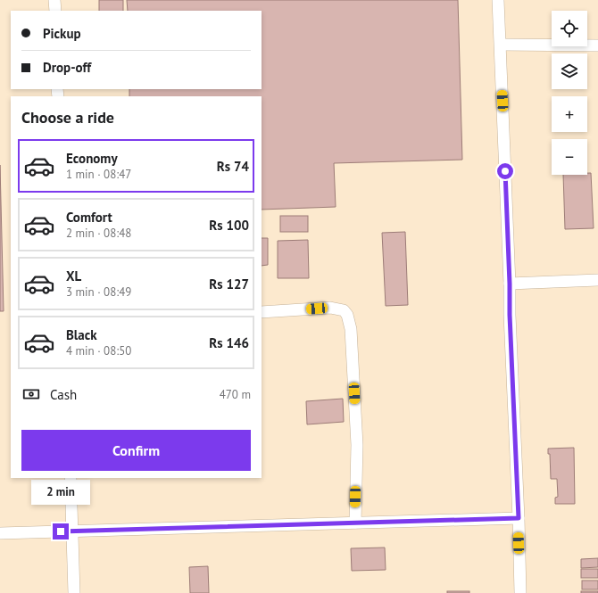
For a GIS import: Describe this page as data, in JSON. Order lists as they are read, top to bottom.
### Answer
{
  "page": {
    "map_buttons": ["+", "−"],
    "banner": ["Pickup", "Drop-off"],
    "heading": "Choose a ride",
    "list": [
      {
        "name": "Economy",
        "note": "1 min · 08:47",
        "value": "Rs 74"
      },
      {
        "name": "Comfort",
        "note": "2 min · 08:48",
        "value": "Rs 100"
      },
      {
        "name": "XL",
        "note": "3 min · 08:49",
        "value": "Rs 127"
      },
      {
        "name": "Black",
        "note": "4 min · 08:50",
        "value": "Rs 146"
      }
    ],
    "pay": ["Cash", "470 m"],
    "buttons": "Confirm",
    "bubble": "2 min"
  }
}
